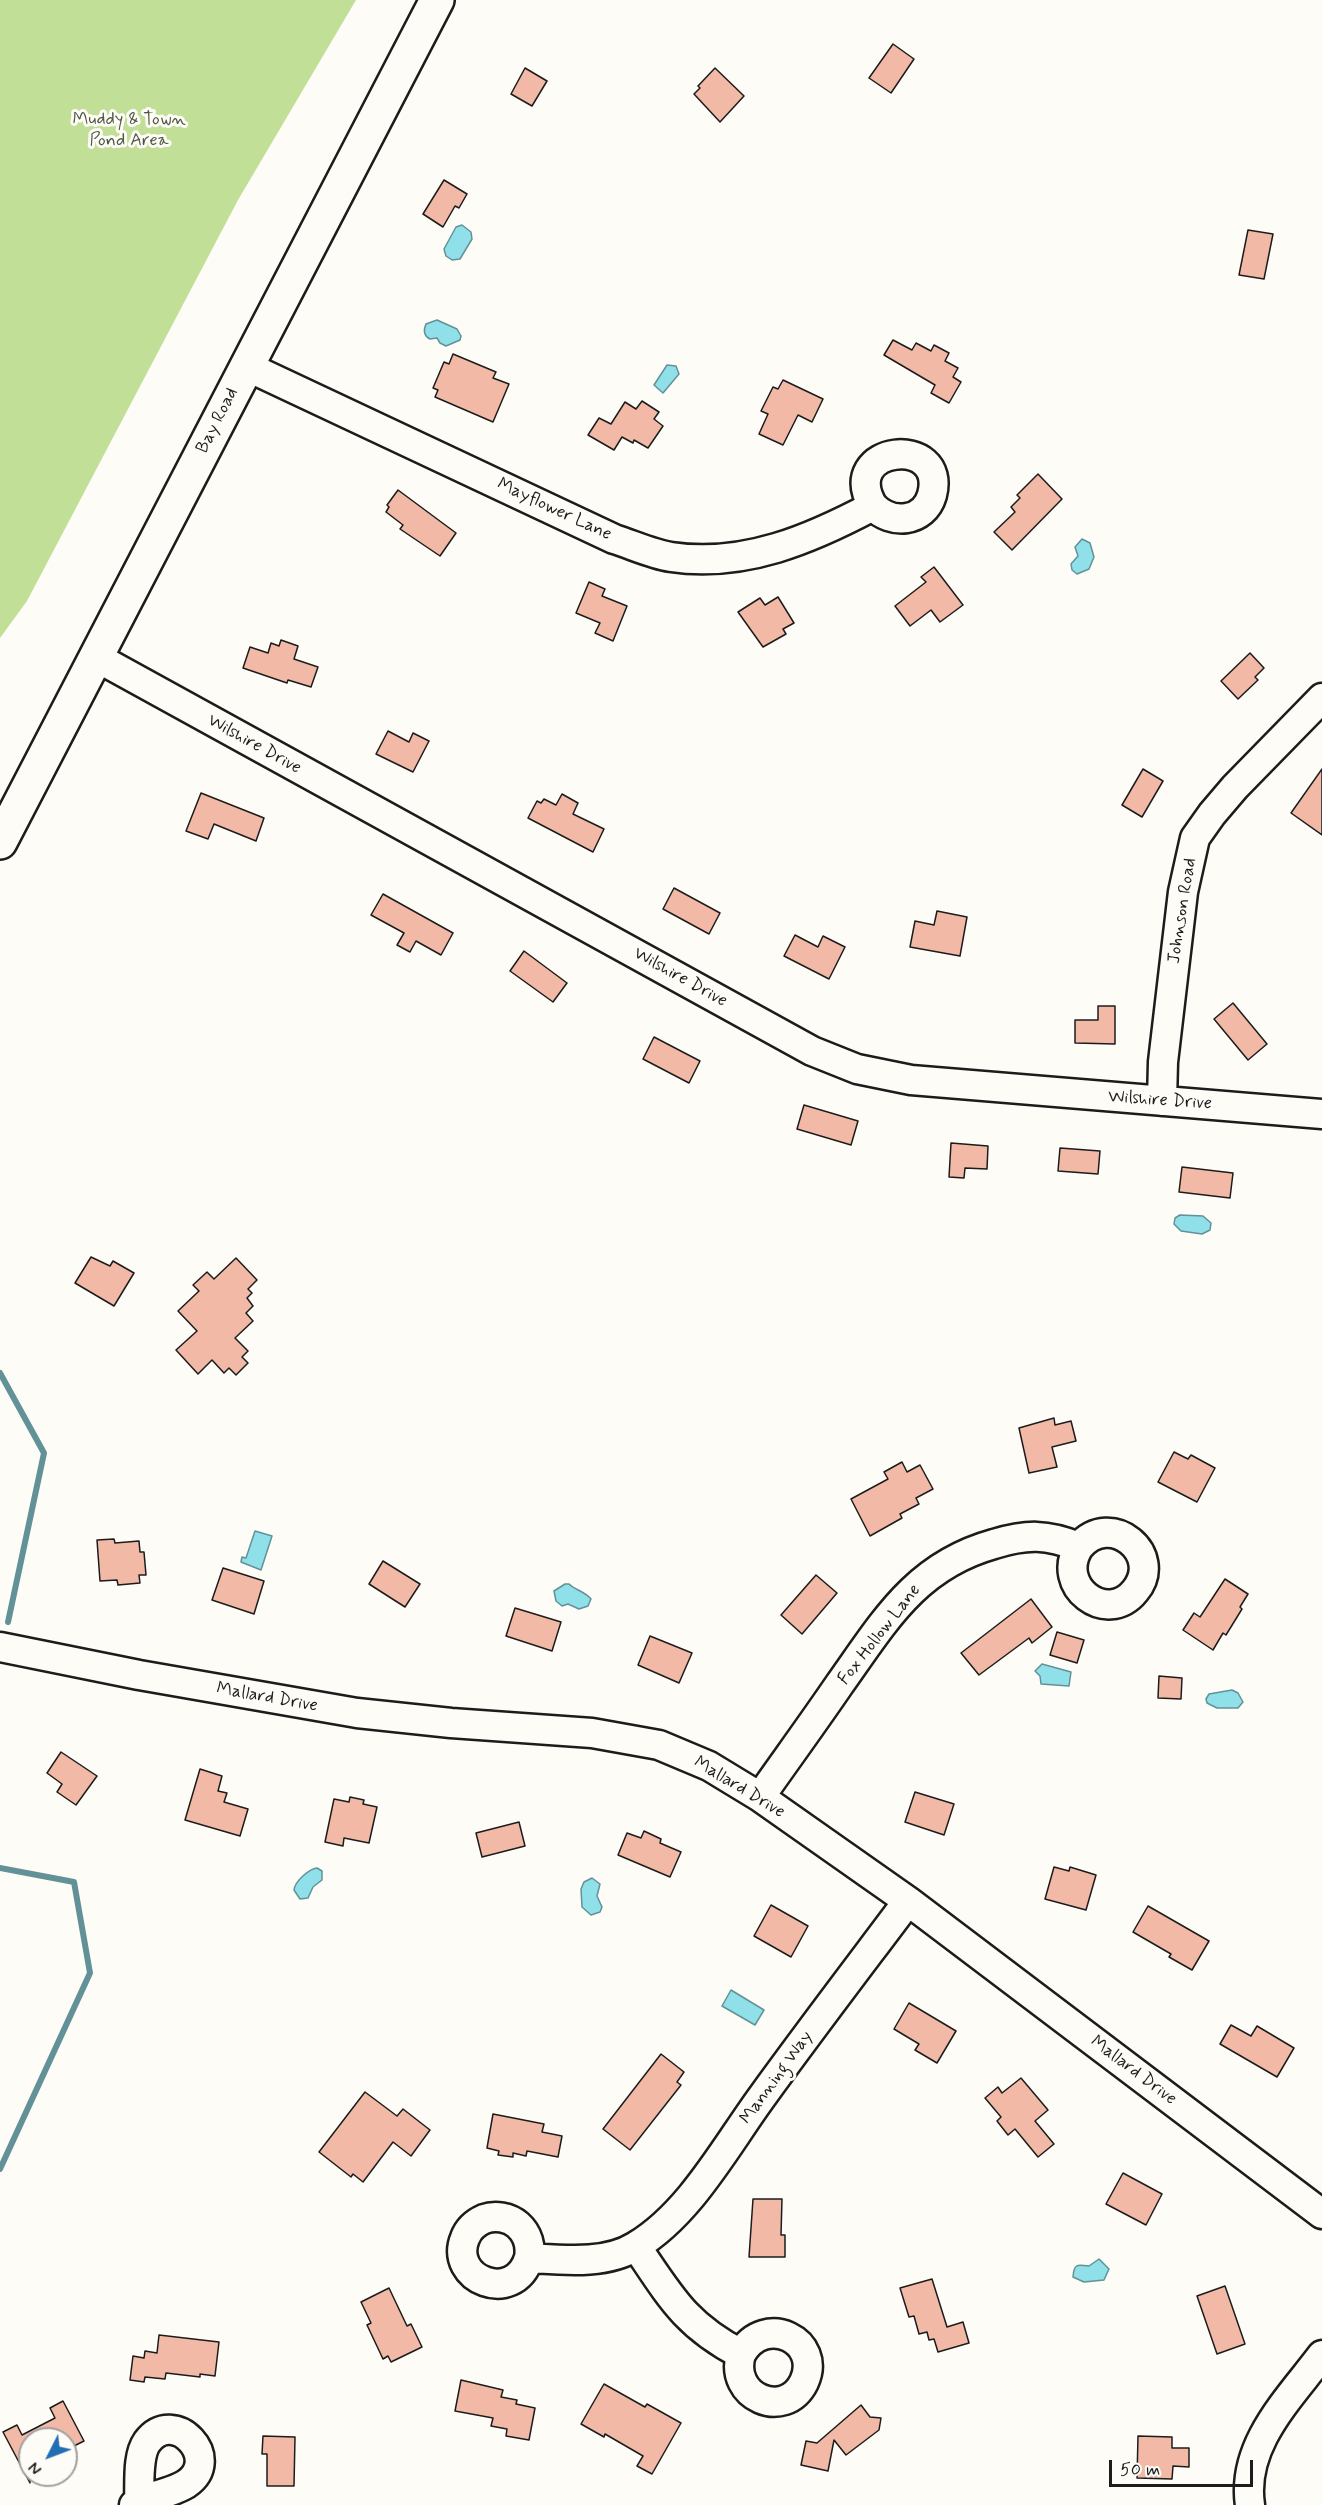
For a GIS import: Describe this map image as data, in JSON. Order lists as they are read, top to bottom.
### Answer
{
  "streets": {
    "main road": ["Bay Road"],
    "street": [
      "Mayflower Lane",
      "Wilshire Drive",
      "Johnson Road",
      "Fox Hollow Lane",
      "Mallard Drive",
      "Manning Way"
    ]
  },
  "crossings": [
    ["Bay Road", "Mayflower Lane"],
    ["Bay Road", "Wilshire Drive"],
    ["Wilshire Drive", "Johnson Road"],
    ["Fox Hollow Lane", "Mallard Drive"],
    ["Mallard Drive", "Manning Way"]
  ],
  "parks": ["Muddy & Town Pond Area"],
  "scale_bar": "50 m",
  "north": "bottom left"
}
